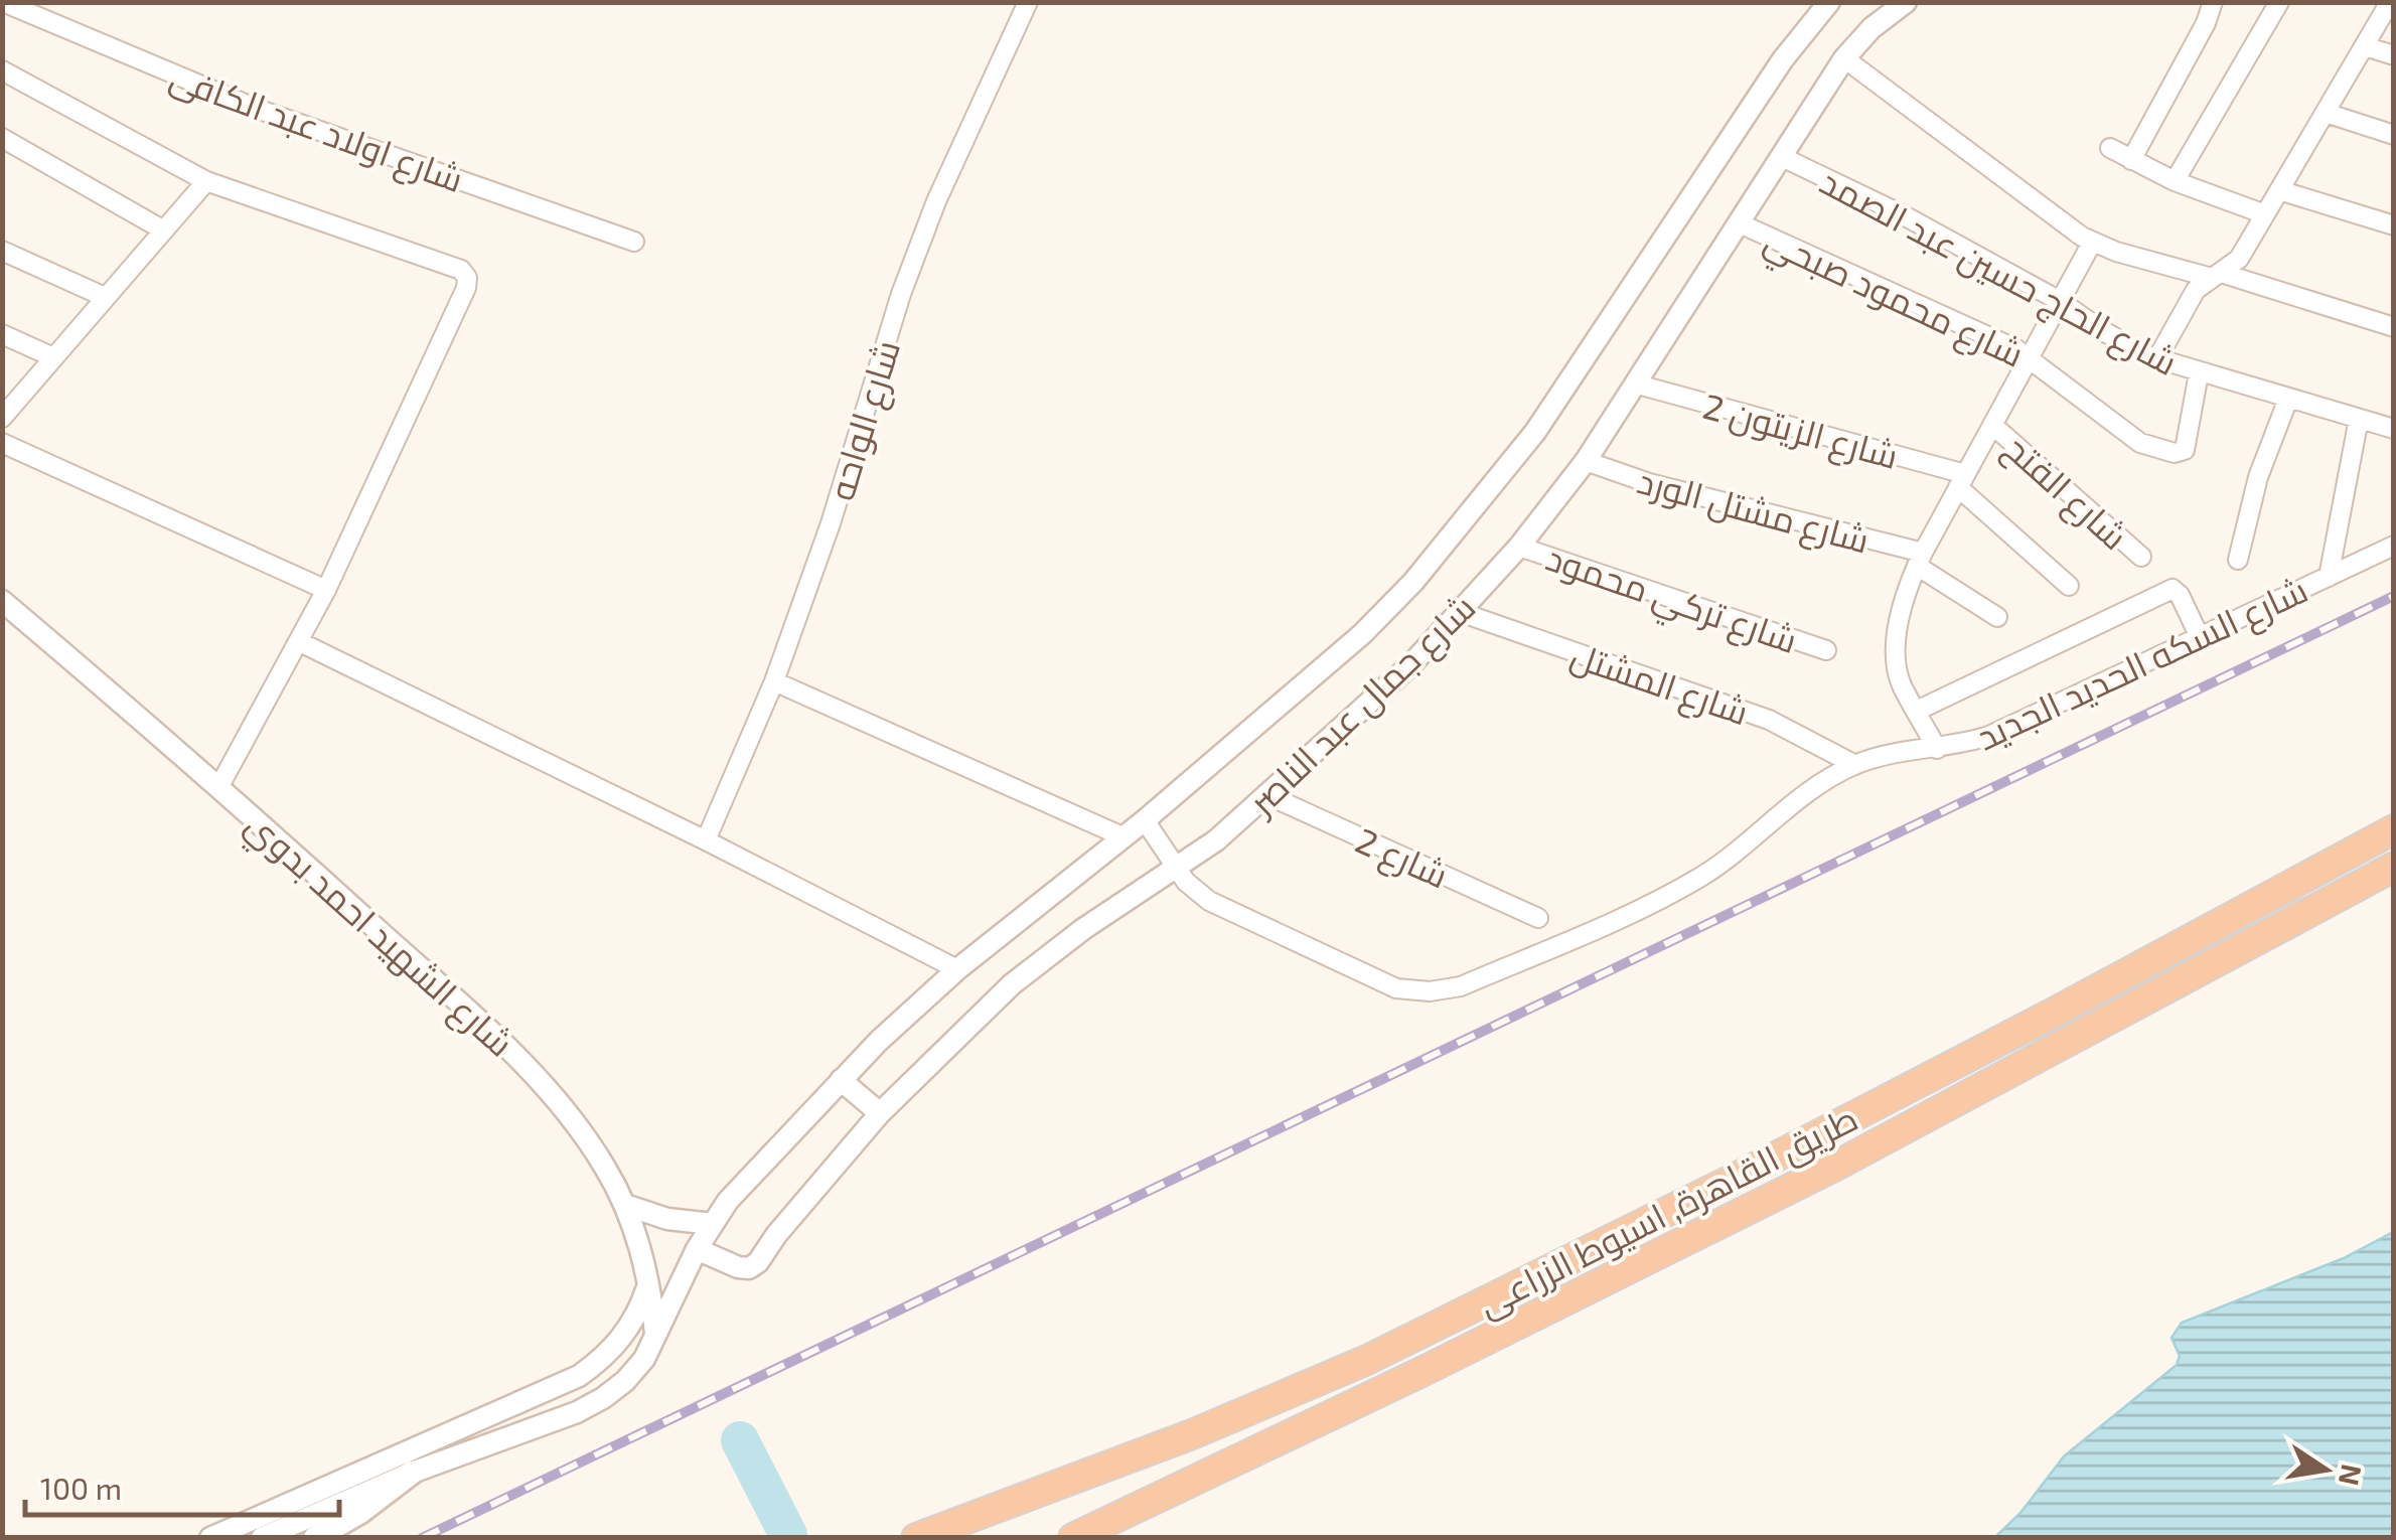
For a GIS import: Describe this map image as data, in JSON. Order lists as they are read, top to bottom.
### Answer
{
  "streets": {
    "highway": ["طريق القاهرة, اسيوط الزراعى"],
    "street": [
      "شارع اولاد عبد الكافى",
      "شارع الحاج حسين عبد الصمد",
      "شارع محمود صبحي",
      "شارع الواحه",
      "شارع الزيتون 2",
      "شارع الفتح",
      "شارع مشتل الورد",
      "شارع تركي محمود",
      "شارع السكه الحديد الجديد",
      "شارع المشتل",
      "شارع جمال عبد الناصر",
      "شارع 2",
      "شارع الشهيد احمد بدوي"
    ]
  },
  "crossings": [
    ["شارع الحاج حسين عبد الصمد", "شارع محمود صبحي"],
    ["شارع الحاج حسين عبد الصمد", "شارع جمال عبد الناصر"],
    ["شارع محمود صبحي", "شارع جمال عبد الناصر"],
    ["شارع الزيتون 2", "شارع جمال عبد الناصر"],
    ["شارع مشتل الورد", "شارع جمال عبد الناصر"],
    ["شارع تركي محمود", "شارع جمال عبد الناصر"],
    ["شارع السكه الحديد الجديد", "شارع المشتل"],
    ["شارع السكه الحديد الجديد", "شارع جمال عبد الناصر"],
    ["شارع المشتل", "شارع جمال عبد الناصر"],
    ["شارع جمال عبد الناصر", "شارع 2"],
    ["شارع جمال عبد الناصر", "شارع الشهيد احمد بدوي"]
  ],
  "scale_bar": "100 m",
  "north": "right"
}
